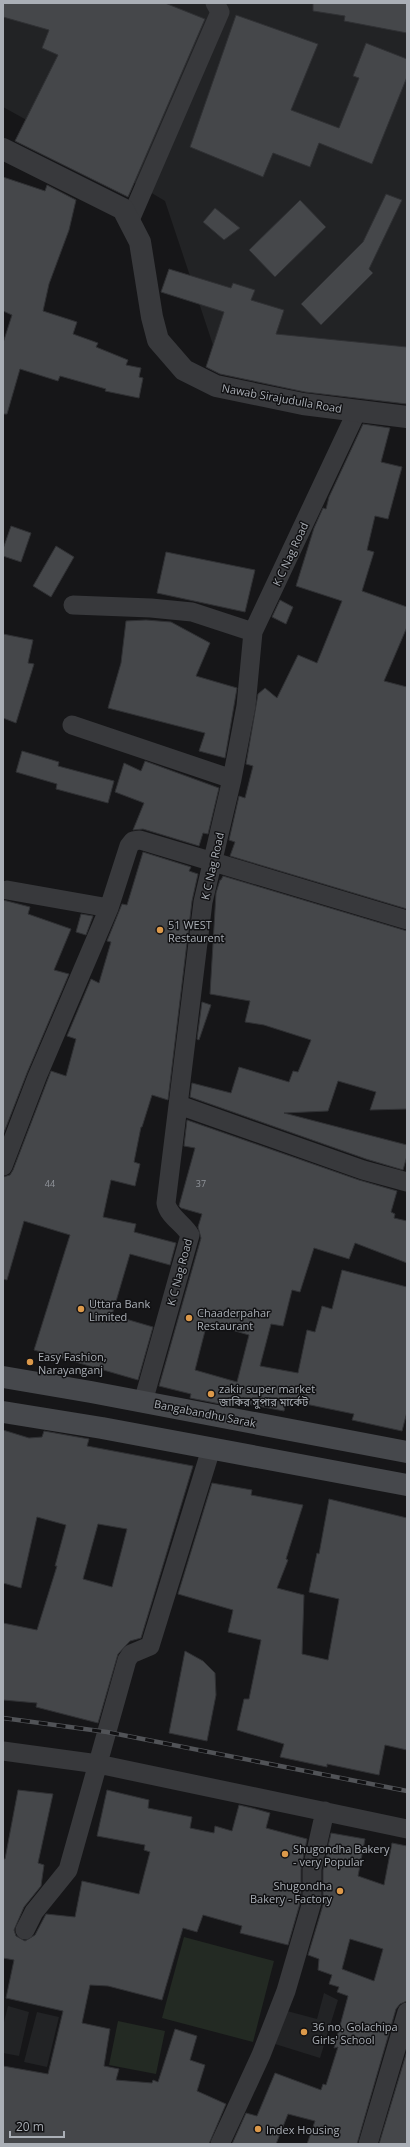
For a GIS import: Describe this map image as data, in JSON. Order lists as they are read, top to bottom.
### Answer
{
  "streets": {
    "main road": ["Bangabandhu Sarak"],
    "street": ["Nawab Sirajudulla Road", "K C Nag Road"]
  },
  "crossings": [
    ["Nawab Sirajudulla Road", "K C Nag Road"],
    ["K C Nag Road", "Bangabandhu Sarak"]
  ],
  "places": [
    "51 WEST Restaurent",
    "Uttara Bank Limited",
    "Chaaderpahar Restaurant",
    "Easy Fashion, Narayanganj",
    "zakir super market জাকির সুপার মার্কেট",
    "Shugondha Bakery - very Popular",
    "Shugondha Bakery - Factory",
    "36 no. Golachipa Girls' School",
    "Index Housing"
  ],
  "house_numbers": ["44", "37"],
  "scale_bar": "20 m"
}
